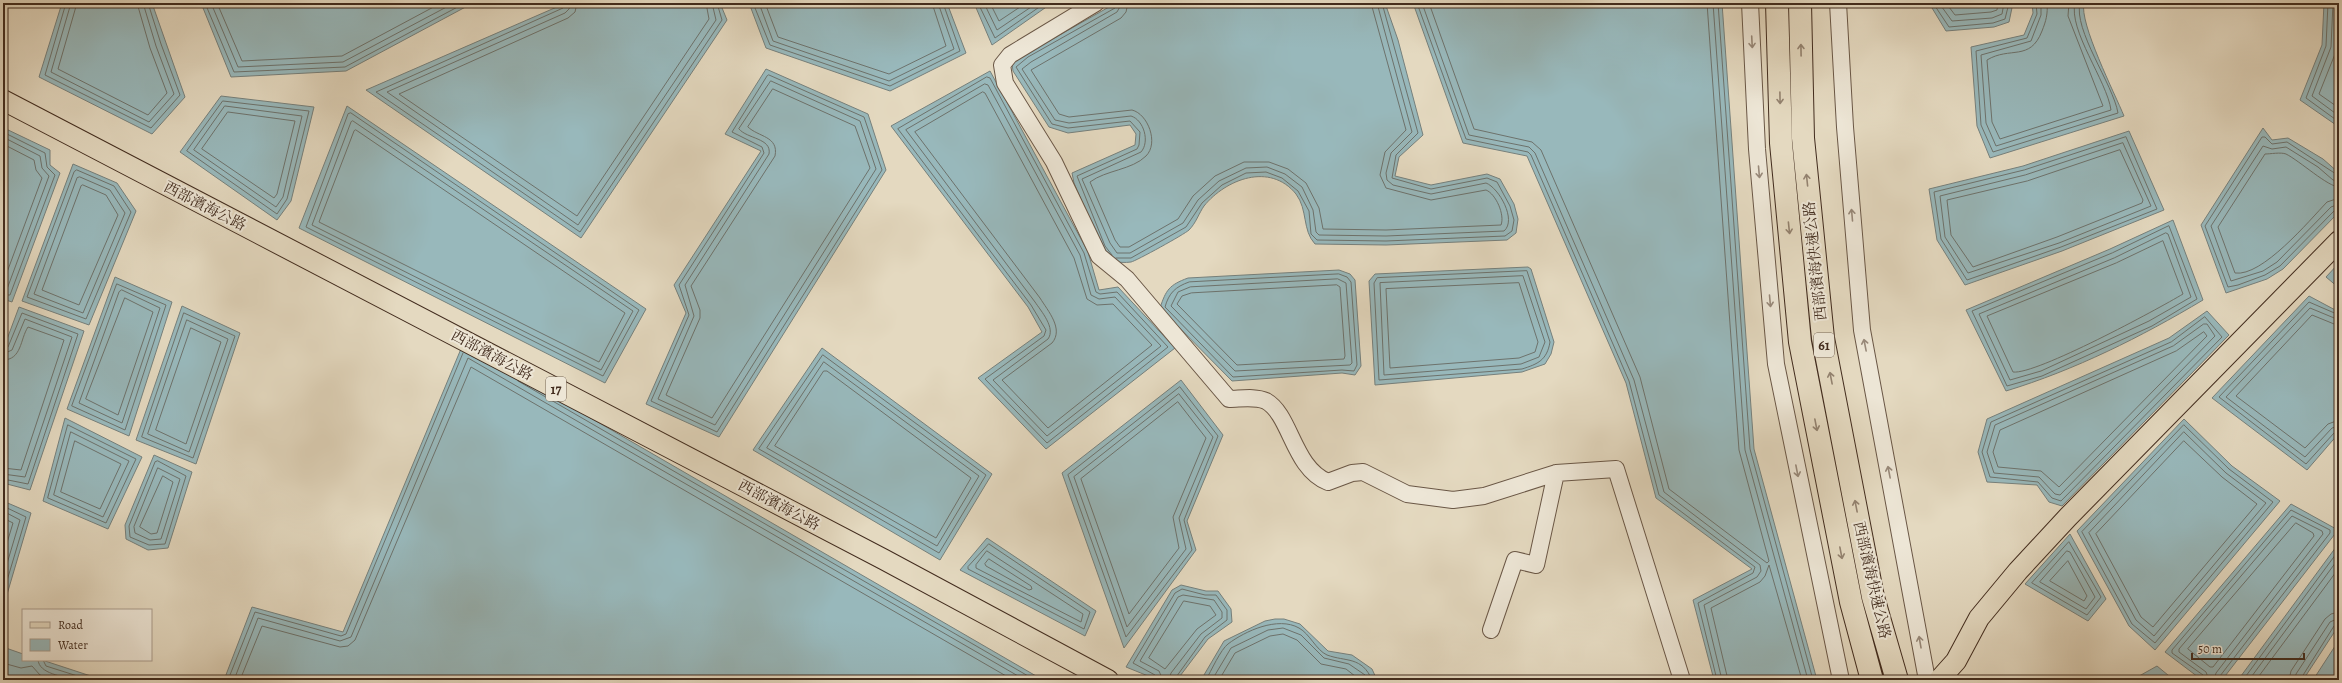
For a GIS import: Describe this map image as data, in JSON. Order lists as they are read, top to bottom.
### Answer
{
  "streets": {
    "highway": ["西部濱海快速公路", "61"],
    "main road": ["西部濱海公路", "17"]
  },
  "legend": ["Road", "Water"],
  "scale_bar": "50 m"
}
